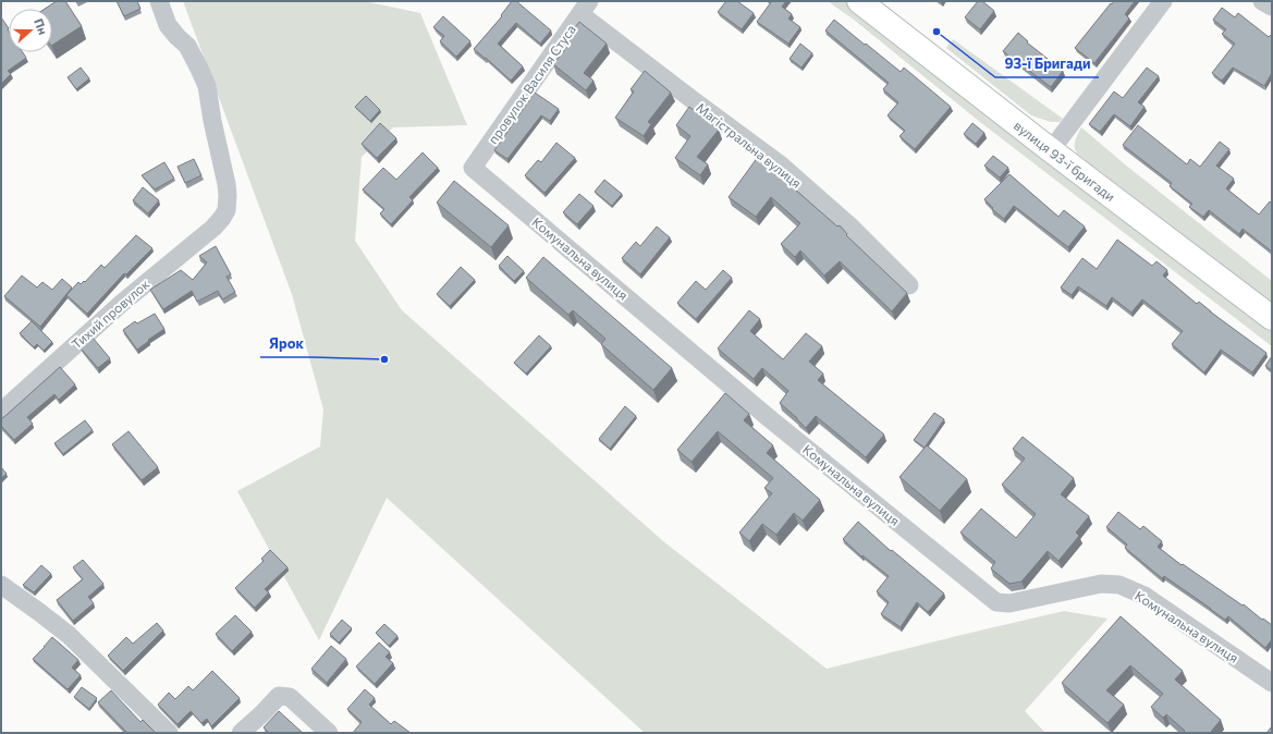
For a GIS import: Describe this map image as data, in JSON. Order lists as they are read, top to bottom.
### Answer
{
  "streets": {
    "main road": ["вулиця 93-ї бригади"],
    "street": [
      "провулок Василя Стуса",
      "Магістральна вулиця",
      "Комунальна вулиця",
      "Тихий провулок"
    ]
  },
  "crossings": [
    ["провулок Василя Стуса", "Магістральна вулиця"],
    ["провулок Василя Стуса", "Комунальна вулиця"]
  ],
  "places": ["93-ї Бригади", "Ярок"],
  "north": "right"
}
